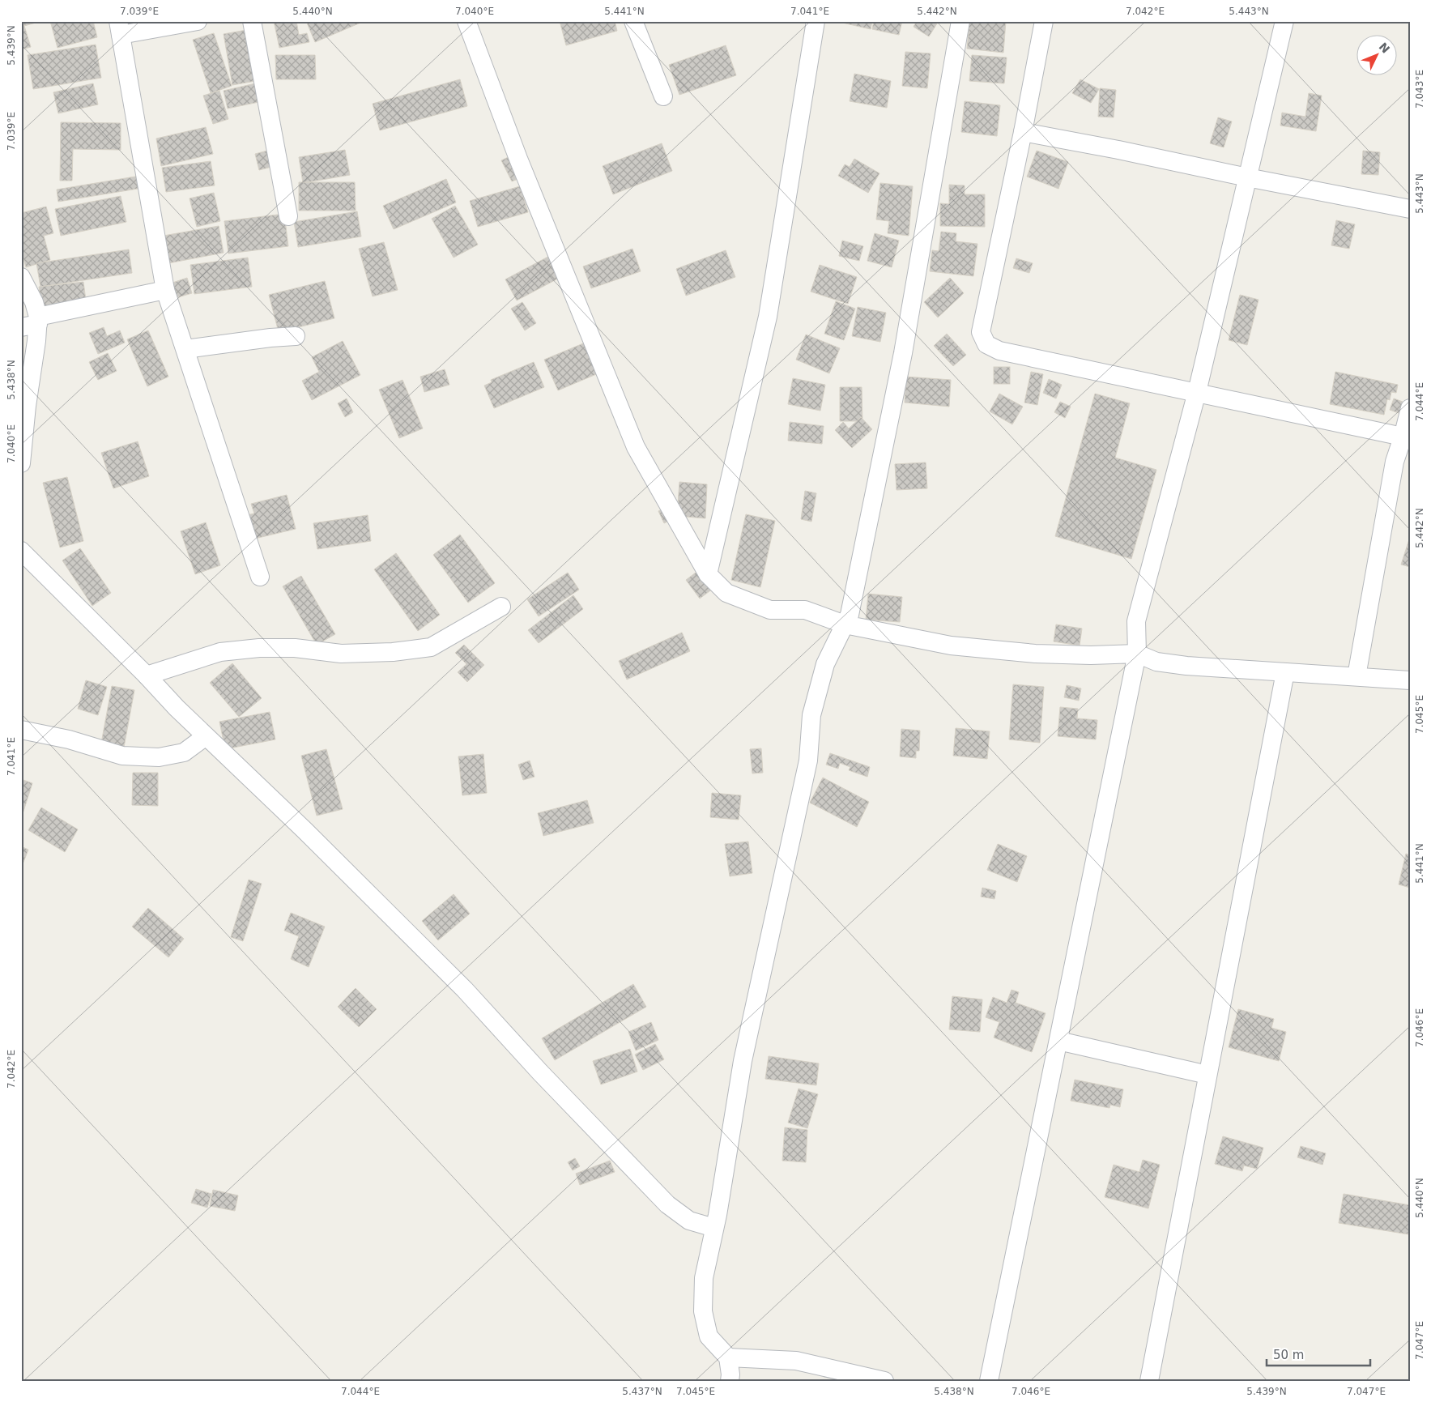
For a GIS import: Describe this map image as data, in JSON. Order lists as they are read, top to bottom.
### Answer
{
  "scale_bar": "50 m",
  "north": "top right",
  "coordinates": [
    "7.039°E",
    "5.440°N",
    "7.040°E",
    "5.441°N",
    "7.041°E",
    "5.442°N",
    "7.042°E",
    "5.443°N",
    "5.439°N",
    "7.043°E",
    "5.438°N",
    "7.044°E",
    "7.045°E",
    "7.046°E",
    "7.047°E",
    "5.437°N"
  ]
}
